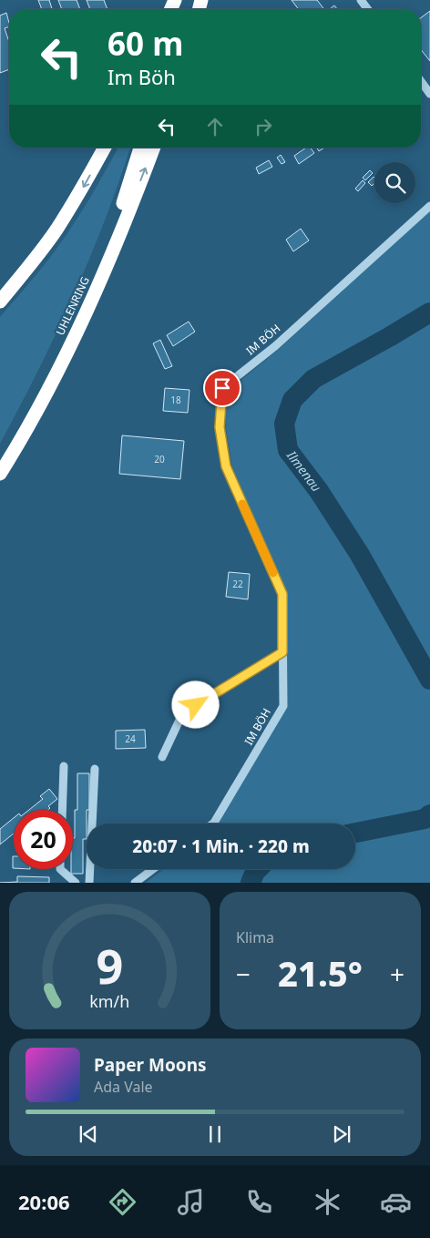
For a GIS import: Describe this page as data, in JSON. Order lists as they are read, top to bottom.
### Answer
{
  "streets": {
    "highway": ["UHLENRING"],
    "street": ["IM BÖH"]
  },
  "water": ["Ilmenau"],
  "house_numbers": [
    "18",
    "20",
    "22",
    "24"
  ],
  "page": {
    "turn": ["60 m", "Im Böh"],
    "limit": "20",
    "trip": "20:07 · 1 Min. · 220 m",
    "tile": "Klima",
    "heat": ["−", "21.5°", "+"],
    "song": ["Paper Moons", "Ada Vale"],
    "tabs": "20:06",
    "gauge": ["9", "km/h"]
  }
}
